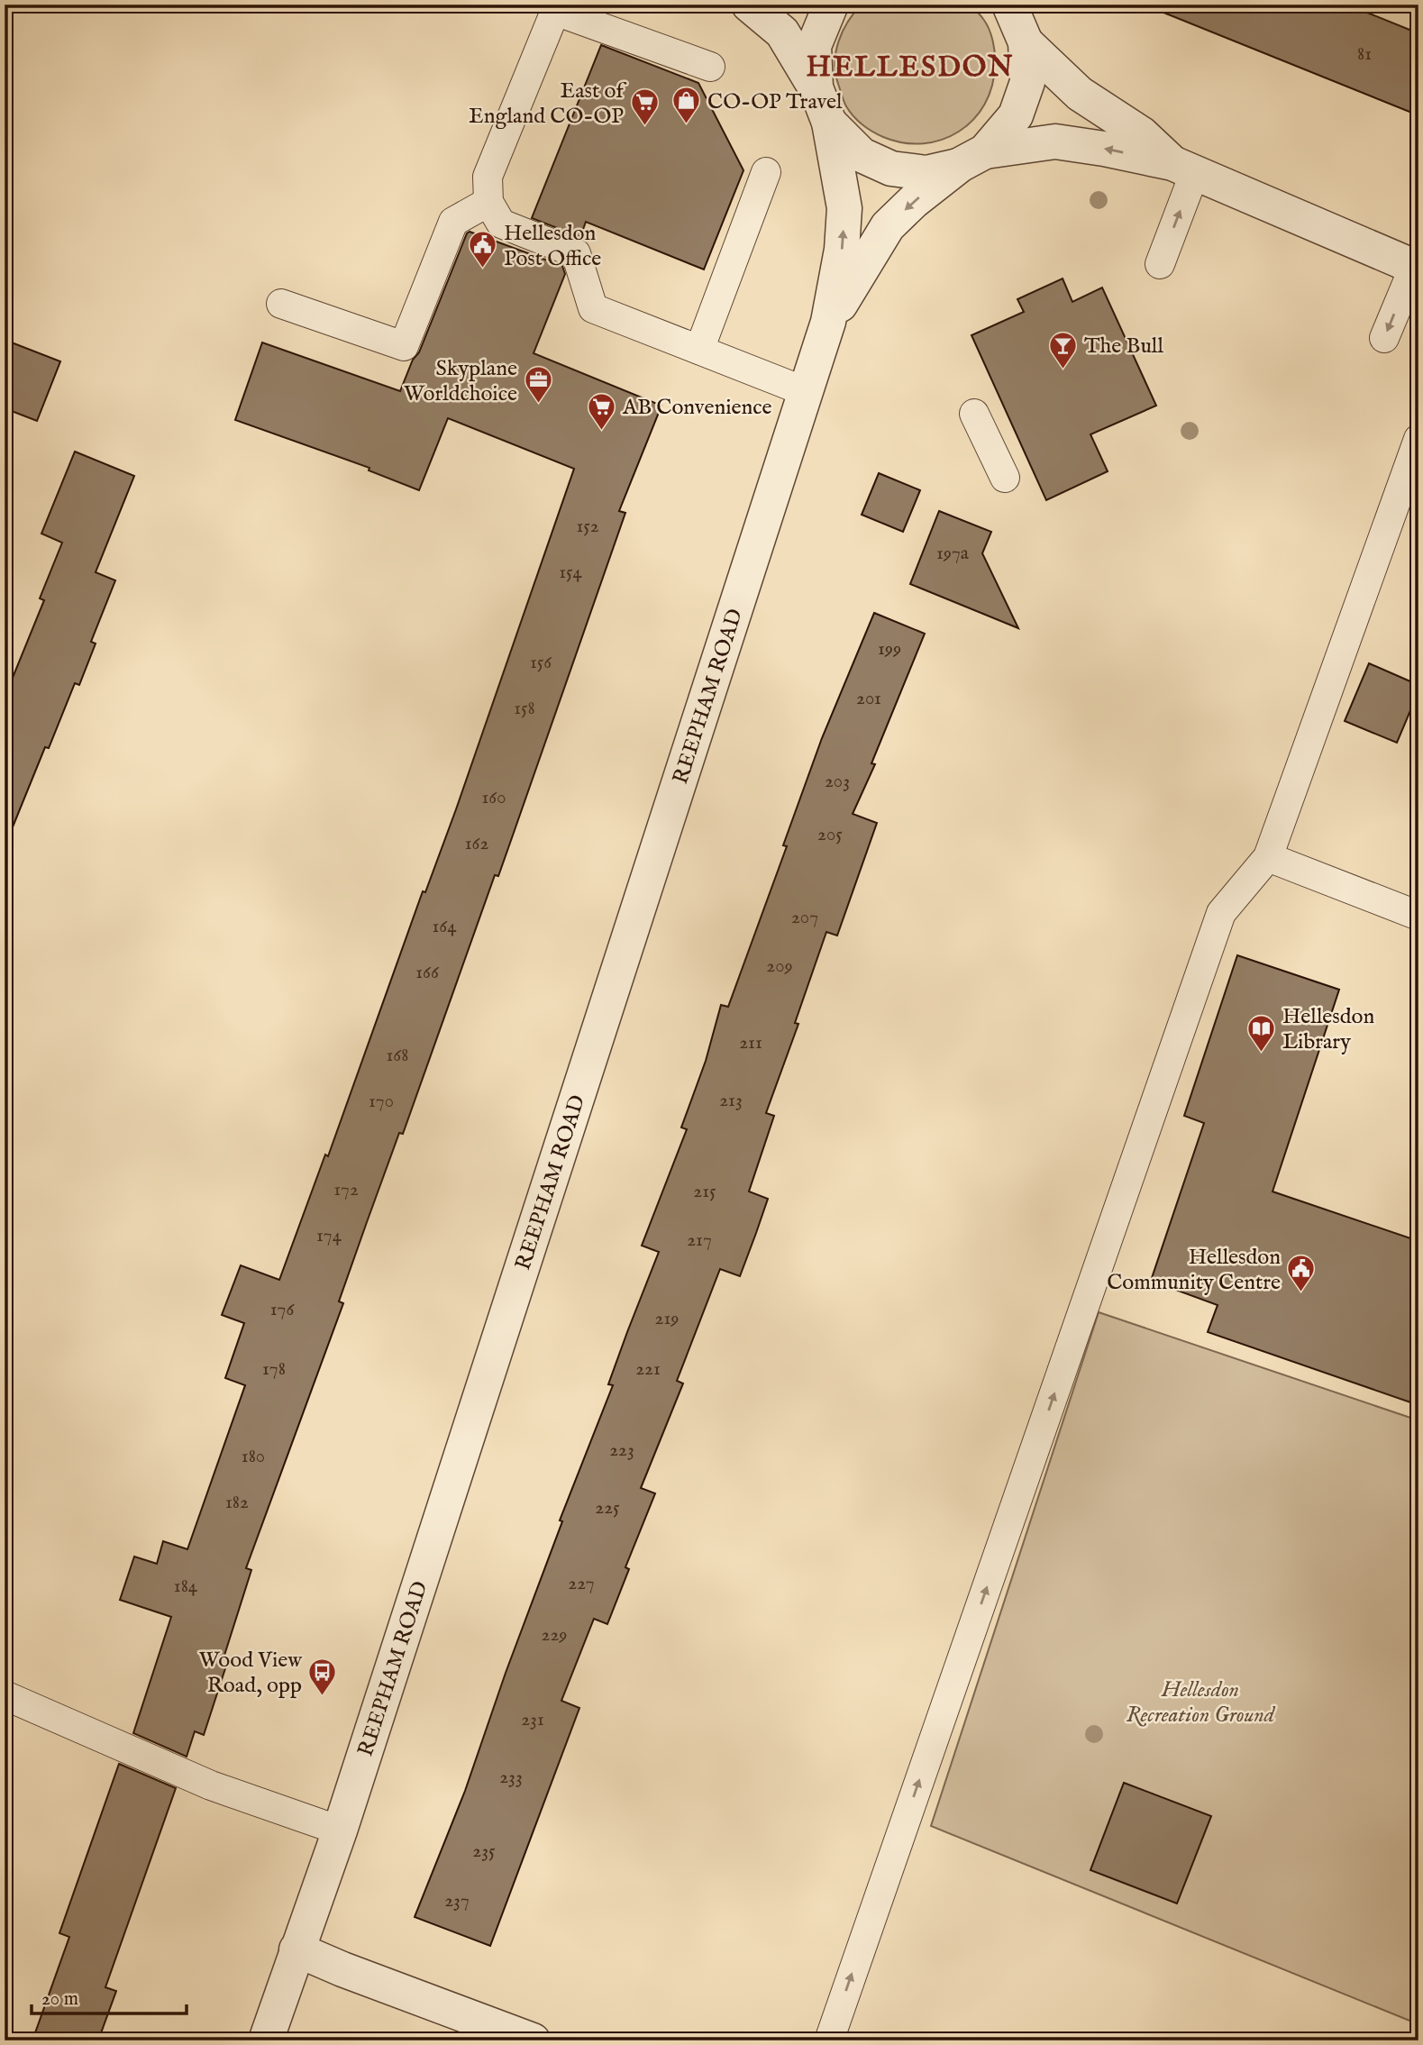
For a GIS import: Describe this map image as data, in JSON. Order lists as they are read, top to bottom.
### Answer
{
  "streets": {
    "street": ["REEPHAM ROAD"]
  },
  "districts": ["HELLESDON"],
  "parks": ["Hellesdon Recreation Ground"],
  "places": {
    "shop": ["CO-OP Travel"],
    "supermarket": ["East of England CO-OP", "AB Convenience"],
    "public building": ["Hellesdon Post Office", "Hellesdon Community Centre"],
    "bar": ["The Bull"],
    "office": ["Skyplane Worldchoice"],
    "library": ["Hellesdon Library"],
    "bus stop": ["Wood View Road, opp"]
  },
  "house_numbers": [
    "81",
    "152",
    "197a",
    "154",
    "199",
    "156",
    "201",
    "158",
    "203",
    "160",
    "205",
    "162",
    "207",
    "164",
    "209",
    "166",
    "211",
    "168",
    "213",
    "170",
    "172",
    "215",
    "174",
    "217",
    "176",
    "219",
    "178",
    "221",
    "223",
    "180",
    "182",
    "225",
    "227",
    "184",
    "229",
    "231",
    "233",
    "235",
    "237"
  ],
  "scale_bar": "20 m"
}
